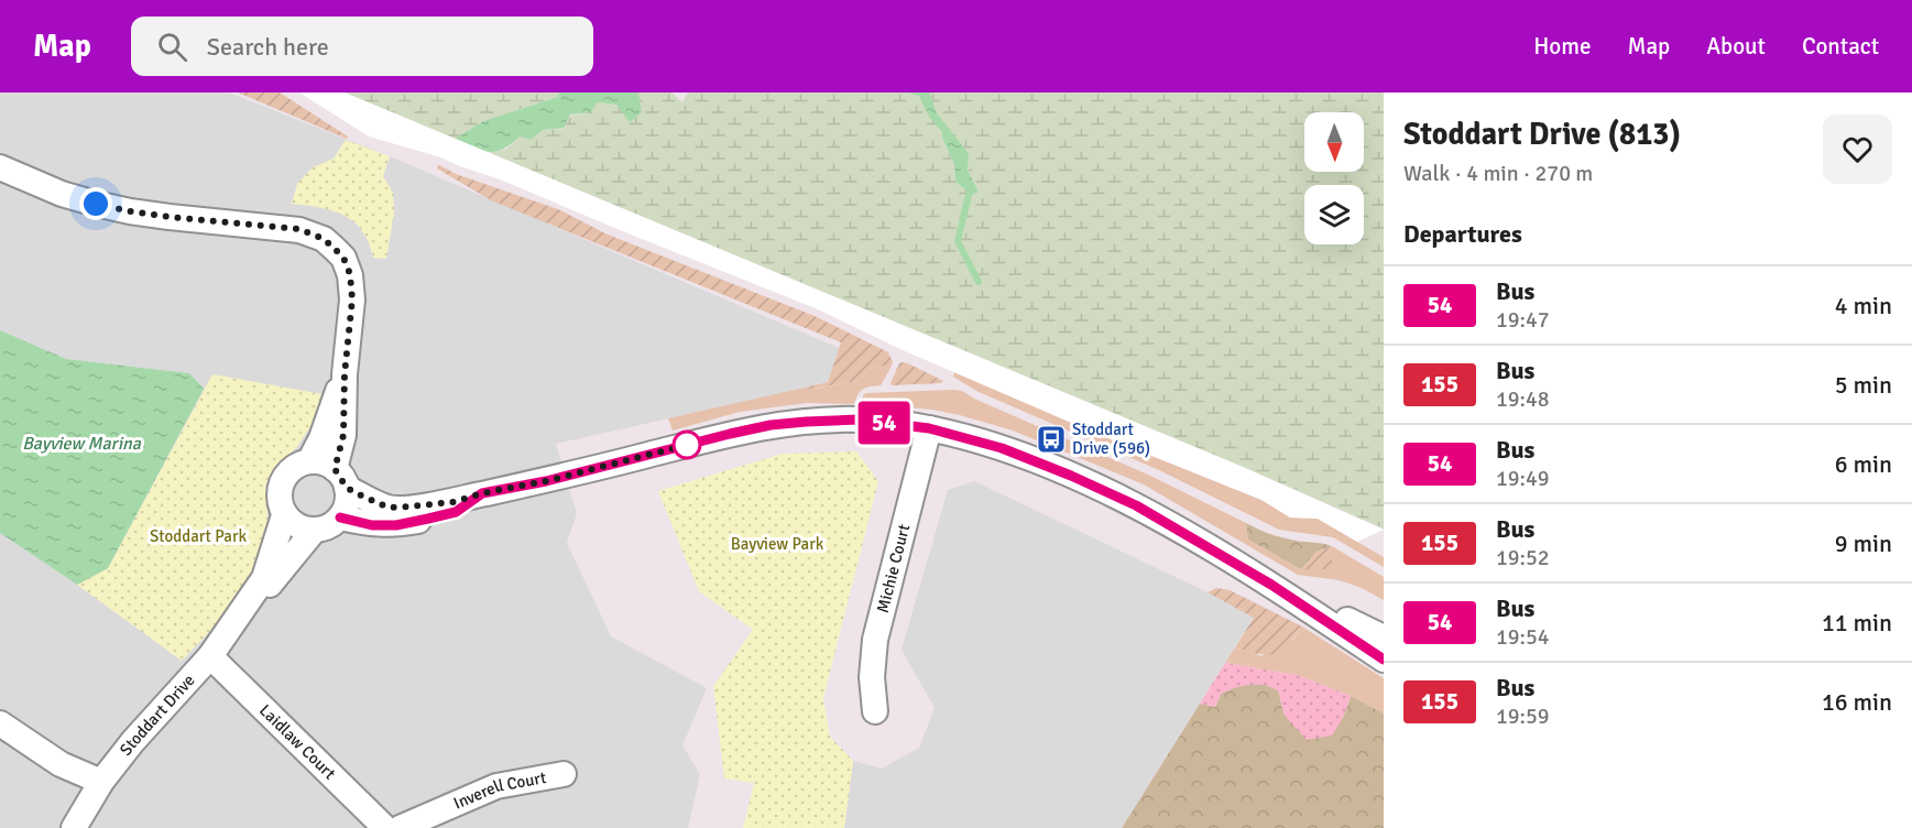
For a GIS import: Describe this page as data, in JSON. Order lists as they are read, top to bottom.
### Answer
{
  "streets": {
    "street": [
      "Michie Court",
      "Stoddart Drive",
      "Laidlaw Court",
      "Inverell Court"
    ]
  },
  "crossings": [
    ["Stoddart Drive", "Laidlaw Court"]
  ],
  "water": ["Bayview Marina"],
  "parks": ["Stoddart Park", "Bayview Park"],
  "places": {
    "bus stop": ["Stoddart Drive (596)"]
  },
  "lines": ["bus line 54"],
  "north": "bottom",
  "page": {
    "header": "Map",
    "search": "Search here",
    "nav": [
      "Home",
      "Map",
      "About",
      "Contact"
    ],
    "on_map": "54",
    "heading": [
      ["Stoddart Drive (813)", "Walk · 4 min · 270 m"],
      "Departures"
    ],
    "list": [
      {
        "mark": "54",
        "name": "Bus",
        "note": "19:47",
        "value": "4 min"
      },
      {
        "mark": "155",
        "name": "Bus",
        "note": "19:48",
        "value": "5 min"
      },
      {
        "mark": "54",
        "name": "Bus",
        "note": "19:49",
        "value": "6 min"
      },
      {
        "mark": "155",
        "name": "Bus",
        "note": "19:52",
        "value": "9 min"
      },
      {
        "mark": "54",
        "name": "Bus",
        "note": "19:54",
        "value": "11 min"
      },
      {
        "mark": "155",
        "name": "Bus",
        "note": "19:59",
        "value": "16 min"
      }
    ]
  }
}
